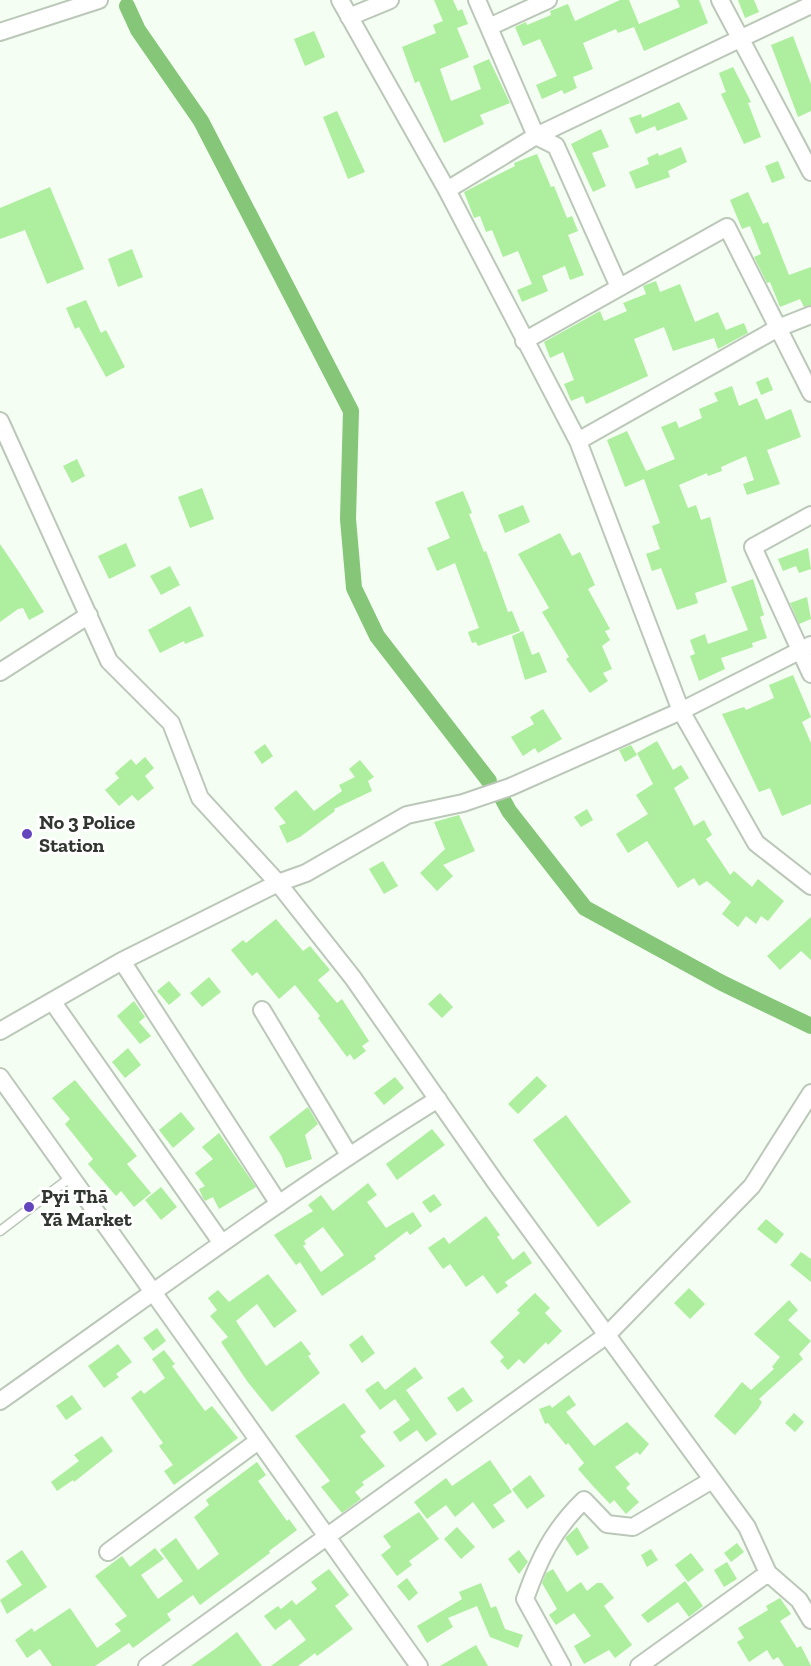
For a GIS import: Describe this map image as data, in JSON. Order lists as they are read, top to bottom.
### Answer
{
  "places": ["No 3 Police Station", "Pyi Thā Yā Market"]
}
